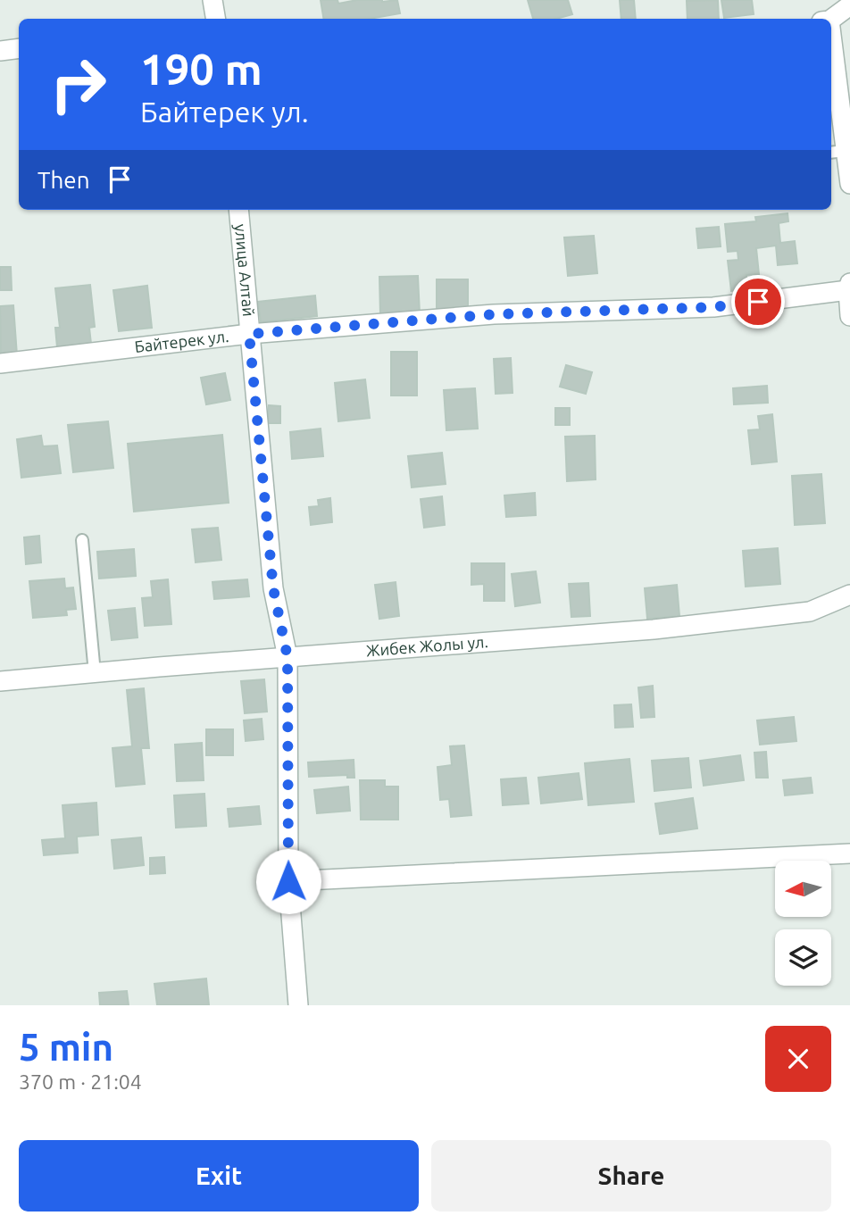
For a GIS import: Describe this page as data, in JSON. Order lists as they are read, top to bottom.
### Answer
{
  "streets": {
    "street": ["улица Алтай", "Байтерек ул.", "Жибек Жолы ул."]
  },
  "crossings": [
    ["улица Алтай", "Байтерек ул."],
    ["улица Алтай", "Жибек Жолы ул."]
  ],
  "north": "left",
  "page": {
    "turn": ["190 m", "Байтерек ул."],
    "then": "Then",
    "heading": ["5 min", "370 m · 21:04"],
    "buttons": ["Exit", "Share"]
  }
}
